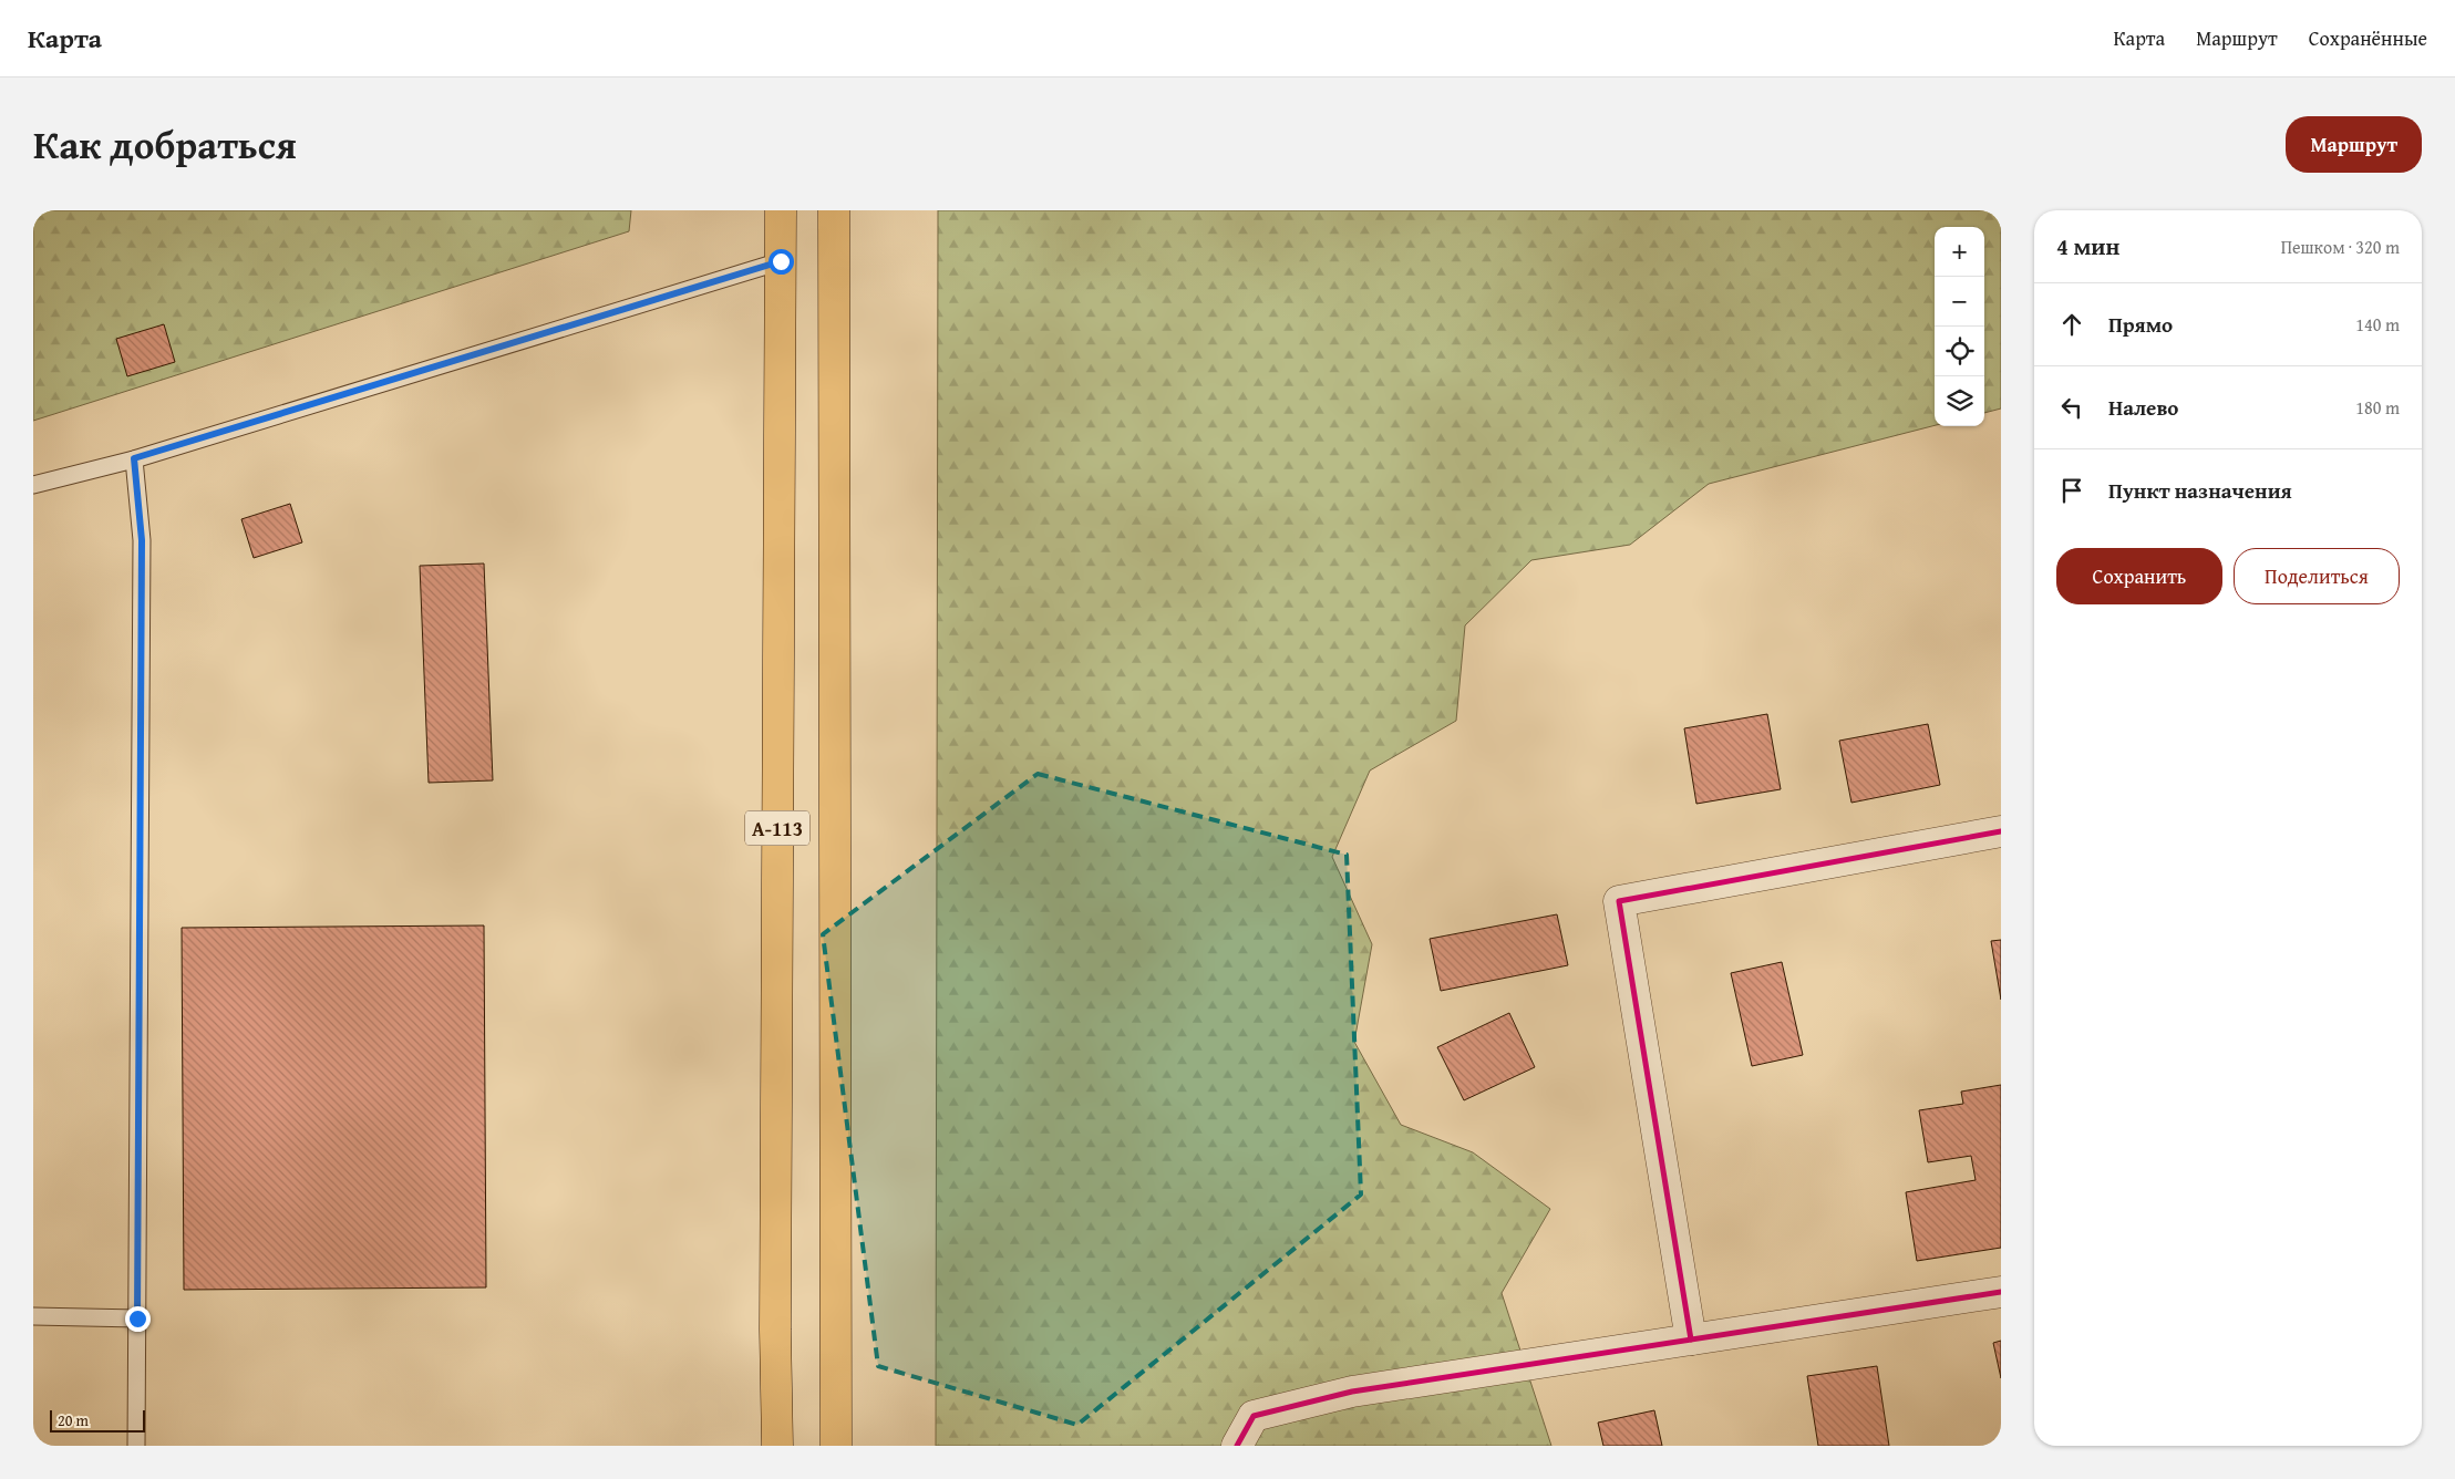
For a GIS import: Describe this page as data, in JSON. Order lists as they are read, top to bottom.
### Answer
{
  "streets": {
    "highway": ["А-113"]
  },
  "scale_bar": "20 m",
  "page": {
    "header": "Карта",
    "nav": ["Карта", "Маршрут", "Сохранённые"],
    "title": "Как добраться",
    "buttons": [
      "Маршрут",
      ["Сохранить", "Поделиться"]
    ],
    "heading": ["4 мин", "Пешком · 320 m"],
    "map_buttons": ["+", "−"],
    "list": [
      ["Прямо", "140 m"],
      ["Налево", "180 m"],
      "Пункт назначения"
    ],
    "scale": "20 m"
  }
}
